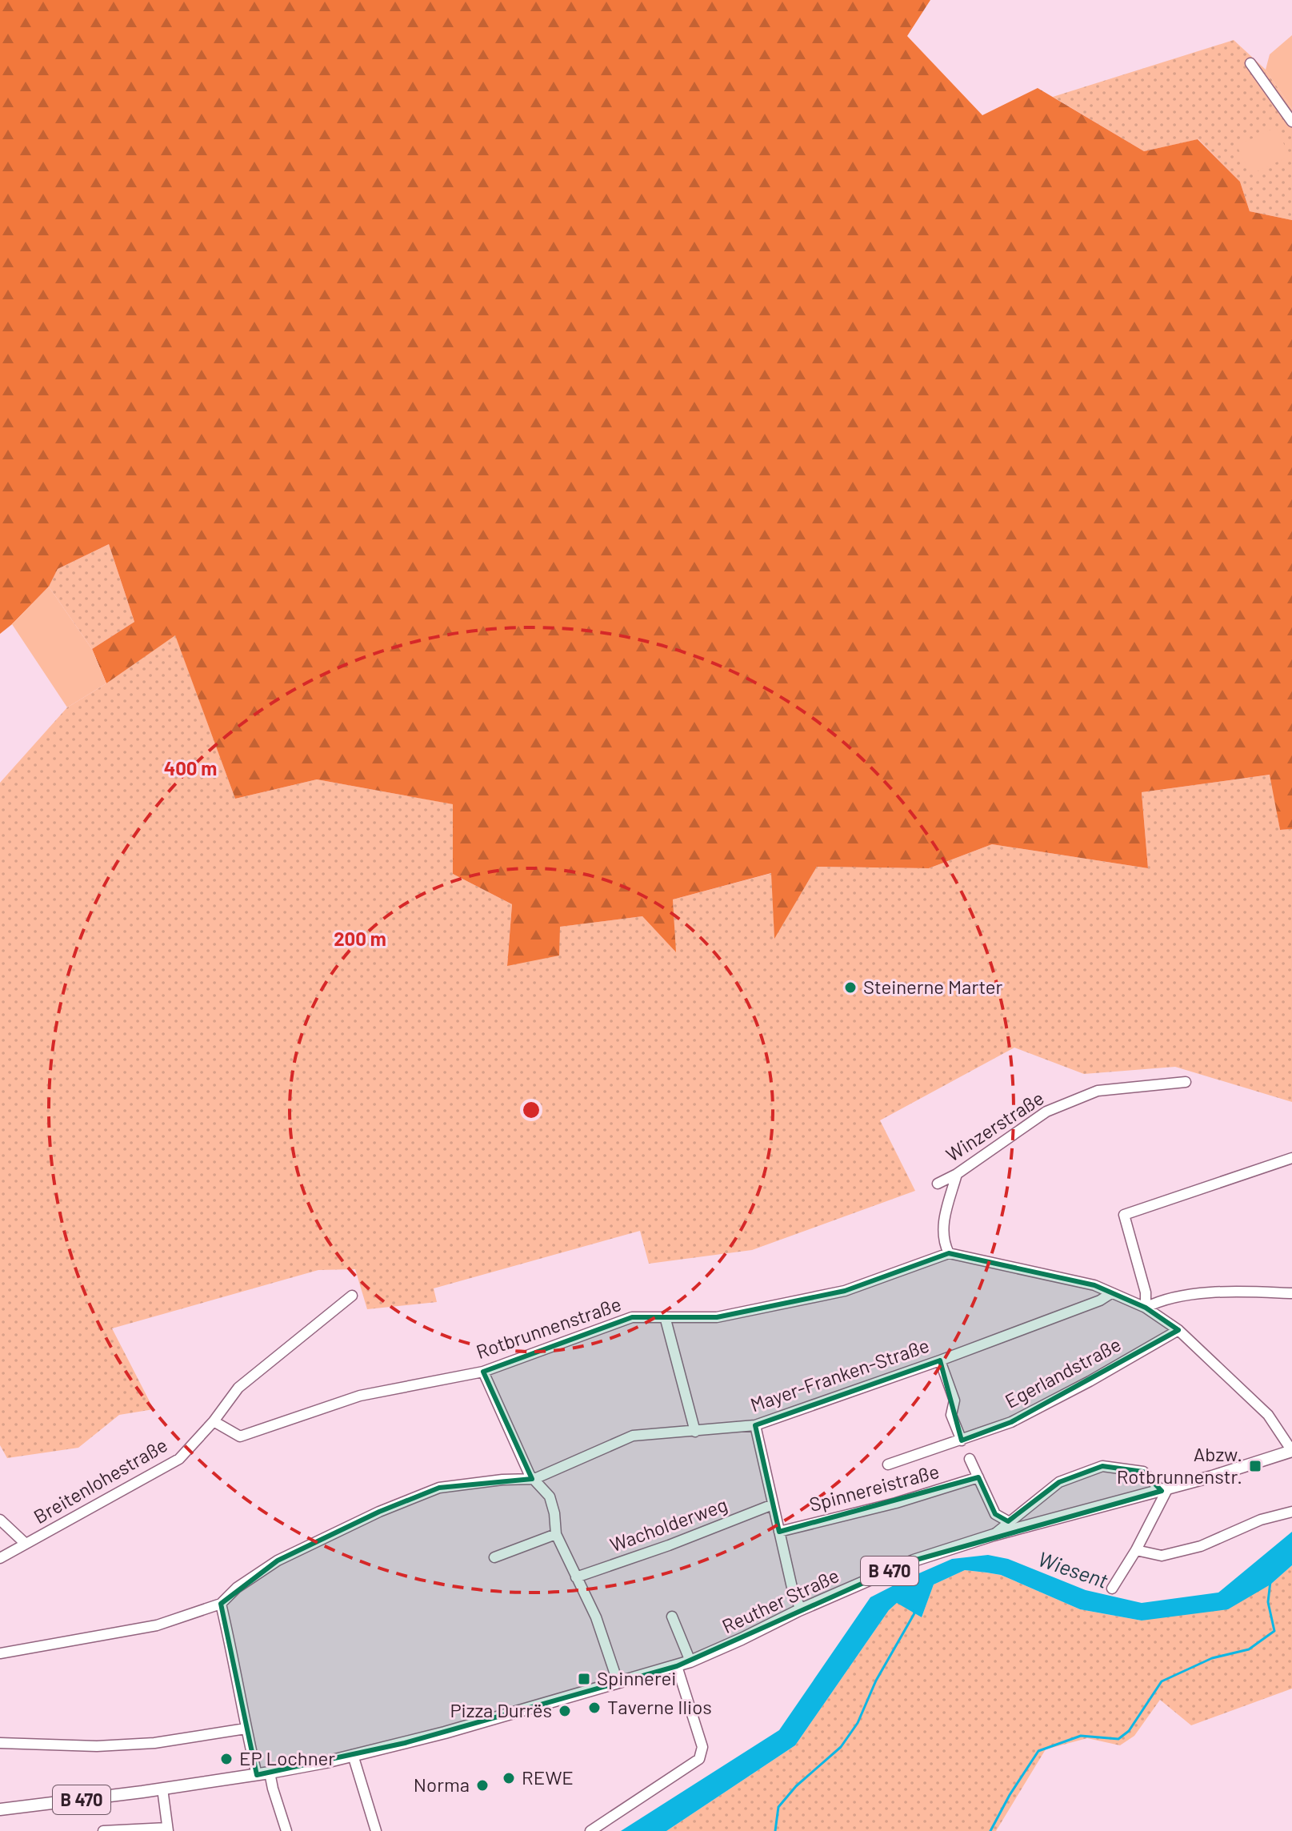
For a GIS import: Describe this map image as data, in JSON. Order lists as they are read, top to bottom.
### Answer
{
  "streets": {
    "main road": ["B 470", "Reuther Straße"],
    "street": [
      "Winzerstraße",
      "Rotbrunnenstraße",
      "Egerlandstraße",
      "Mayer-Franken-Straße",
      "Breitenlohestraße",
      "Spinnereistraße",
      "Wacholderweg"
    ]
  },
  "crossings": [
    ["Rotbrunnenstraße", "Breitenlohestraße"],
    ["B 470", "Reuther Straße"]
  ],
  "water": ["Wiesent"],
  "places": {
    "other": [
      "Steinerne Marter",
      "Taverne Ilios",
      "Pizza Durrës",
      "EP Lochner",
      "REWE",
      "Norma"
    ],
    "transit": ["Abzw. Rotbrunnenstr.", "Spinnerei"]
  },
  "rings": ["400 m", "200 m"]
}
